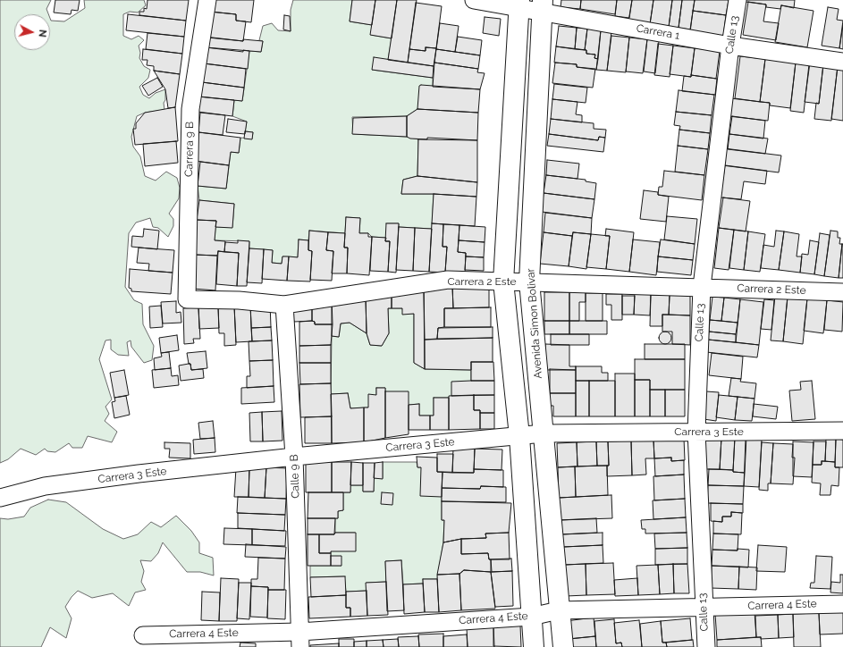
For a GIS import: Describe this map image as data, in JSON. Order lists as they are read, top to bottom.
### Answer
{
  "streets": {
    "main road": ["Avenida Simon Bolivar"],
    "street": [
      "Carrera 1",
      "Calle 13",
      "Carrera 9 B",
      "Carrera 2 Este",
      "Carrera 3 Este",
      "Calle 9 B",
      "Carrera 4 Este"
    ]
  },
  "crossings": [
    ["Carrera 1", "Calle 13"],
    ["Carrera 1", "Avenida Simon Bolivar"],
    ["Calle 13", "Carrera 2 Este"],
    ["Calle 13", "Carrera 3 Este"],
    ["Calle 13", "Carrera 4 Este"],
    ["Carrera 9 B", "Carrera 2 Este"],
    ["Carrera 2 Este", "Avenida Simon Bolivar"],
    ["Carrera 2 Este", "Calle 9 B"],
    ["Avenida Simon Bolivar", "Carrera 3 Este"],
    ["Avenida Simon Bolivar", "Carrera 4 Este"],
    ["Carrera 3 Este", "Calle 9 B"],
    ["Calle 9 B", "Carrera 4 Este"]
  ],
  "north": "right"
}
